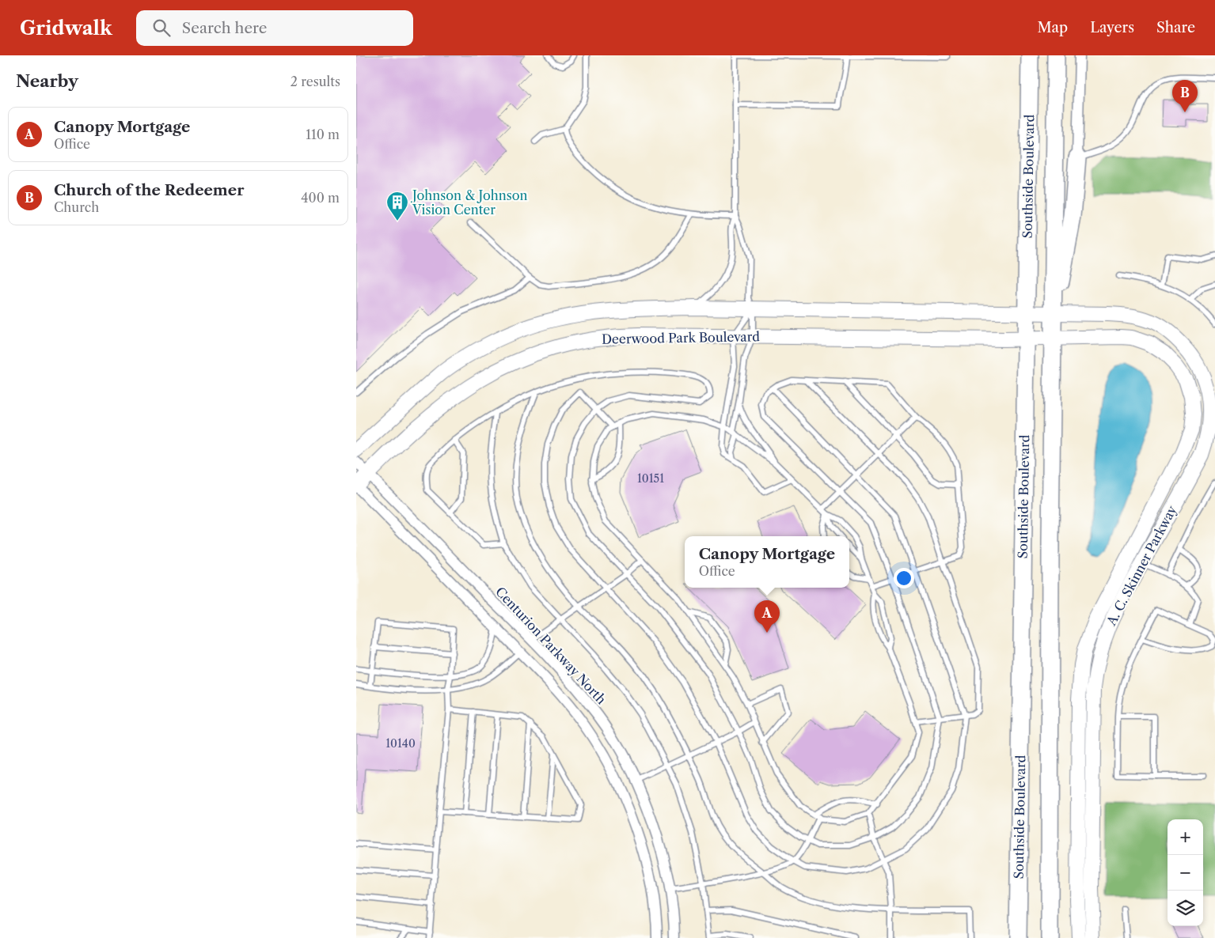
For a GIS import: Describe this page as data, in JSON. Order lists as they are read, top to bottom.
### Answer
{
  "streets": {
    "highway": ["Southside Boulevard"],
    "main road": ["Deerwood Park Boulevard", "A. C. Skinner Parkway"],
    "street": ["Centurion Parkway North"]
  },
  "crossings": [
    ["Southside Boulevard", "Deerwood Park Boulevard"],
    ["Southside Boulevard", "A. C. Skinner Parkway"],
    ["Deerwood Park Boulevard", "A. C. Skinner Parkway"],
    ["Deerwood Park Boulevard", "Centurion Parkway North"]
  ],
  "places": {
    "building": ["Johnson & Johnson Vision Center"]
  },
  "house_numbers": ["10151", "10140"],
  "page": {
    "header": "Gridwalk",
    "search": "Search here",
    "nav": ["Map", "Layers", "Share"],
    "heading": ["Nearby", "2 results"],
    "pins": ["B", "A"],
    "list": [
      {
        "mark": "A",
        "name": "Canopy Mortgage",
        "note": "Office",
        "value": "110 m"
      },
      {
        "mark": "B",
        "name": "Church of the Redeemer",
        "note": "Church",
        "value": "400 m"
      }
    ],
    "popup": ["Canopy Mortgage", "Office"],
    "map_buttons": ["+", "−"]
  }
}
